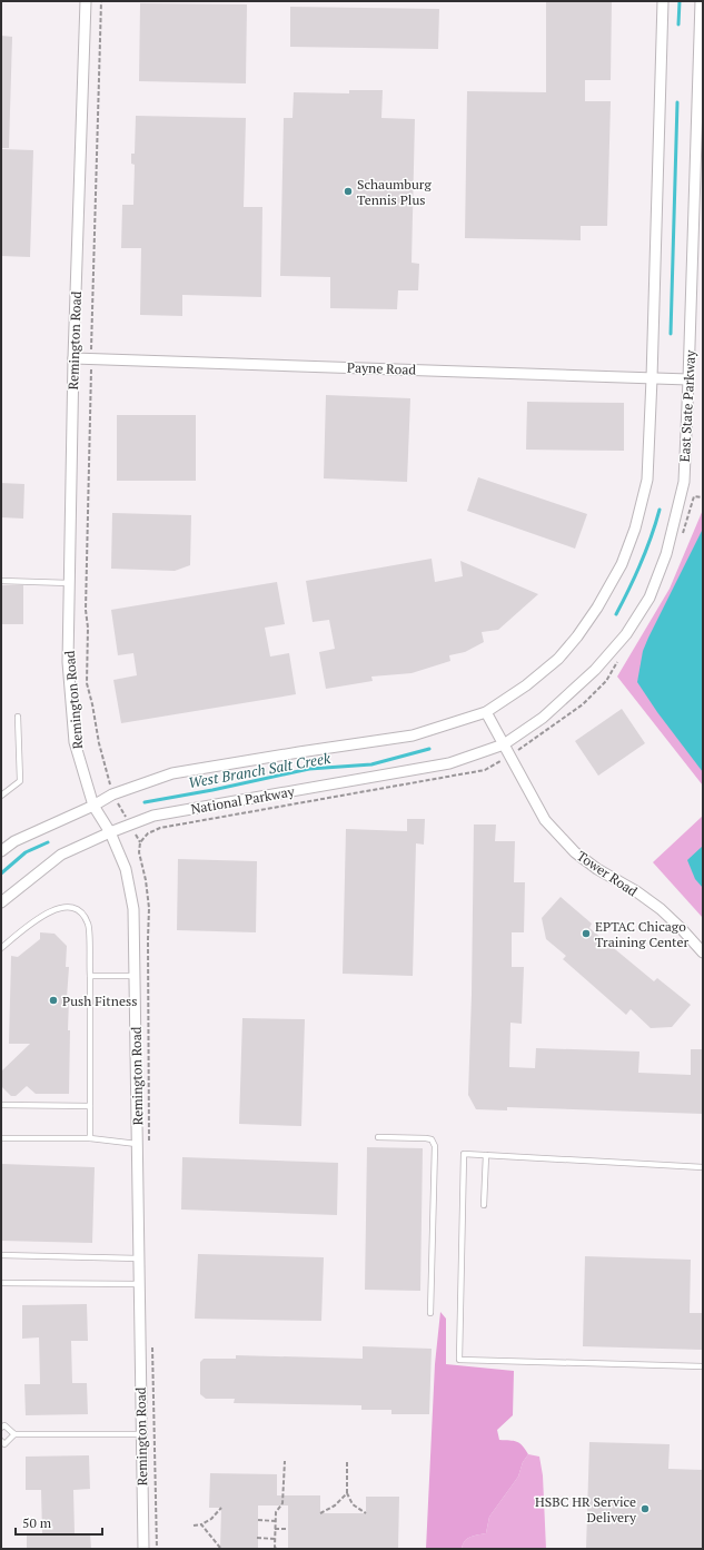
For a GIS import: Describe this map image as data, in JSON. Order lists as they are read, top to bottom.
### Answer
{
  "streets": {
    "street": [
      "Remington Road",
      "Payne Road",
      "East State Parkway",
      "National Parkway",
      "Tower Road"
    ]
  },
  "crossings": [
    ["Remington Road", "Payne Road"],
    ["Remington Road", "National Parkway"],
    ["Payne Road", "East State Parkway"],
    ["East State Parkway", "National Parkway"],
    ["East State Parkway", "Tower Road"],
    ["National Parkway", "Tower Road"]
  ],
  "water": ["West Branch Salt Creek"],
  "places": [
    "Schaumburg Tennis Plus",
    "EPTAC Chicago Training Center",
    "Push Fitness",
    "HSBC HR Service Delivery"
  ],
  "scale_bar": "50 m"
}
